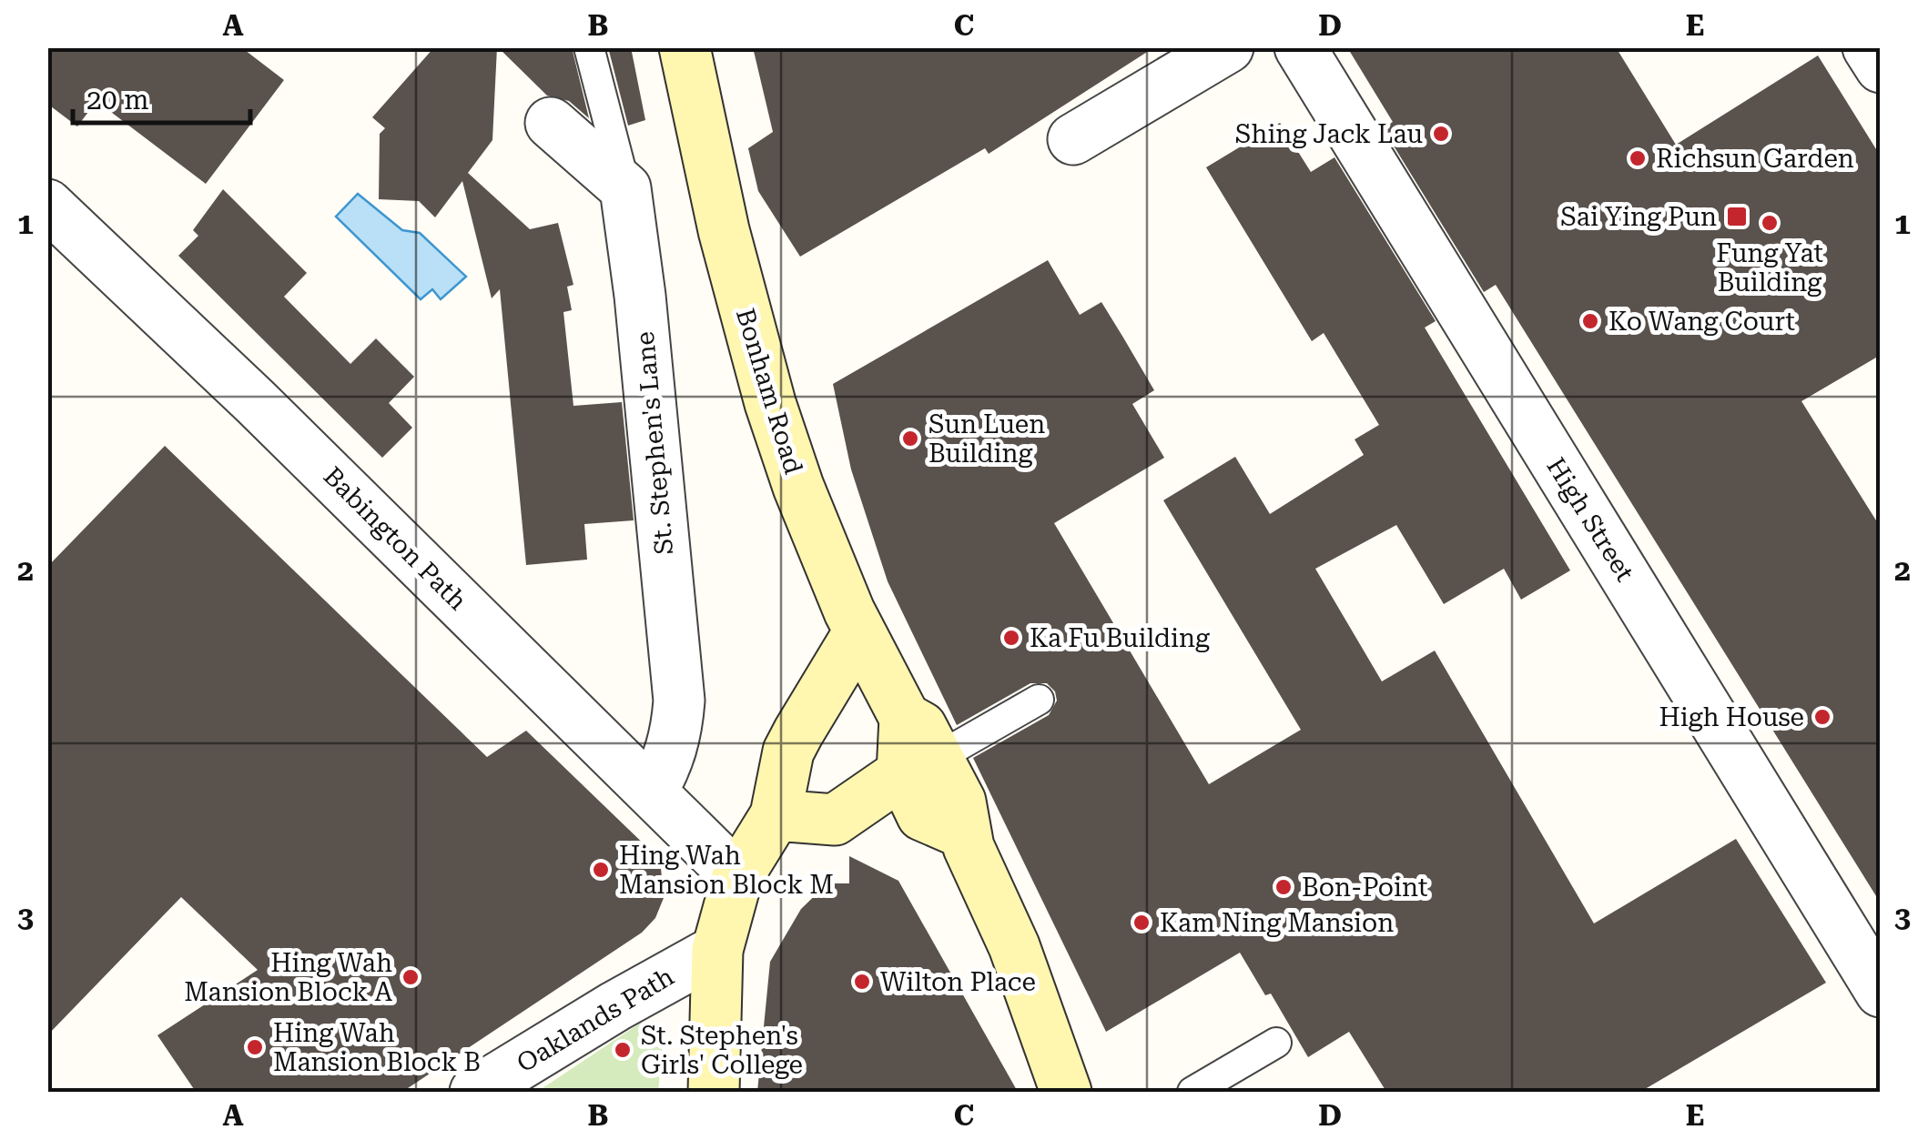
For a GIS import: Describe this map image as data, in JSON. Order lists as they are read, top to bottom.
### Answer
{
  "streets": {
    "main road": ["Bonham Road"],
    "street": [
      "St. Stephen's Lane",
      "High Street",
      "Babington Path",
      "Oaklands Path"
    ]
  },
  "crossings": [
    ["St. Stephen's Lane", "Babington Path"]
  ],
  "places": {
    "other": [
      "Shing Jack Lau",
      "Richsun Garden",
      "Fung Yat Building",
      "Ko Wang Court",
      "Sun Luen Building",
      "Ka Fu Building",
      "High House",
      "Hing Wah Mansion Block M",
      "Bon-Point",
      "Kam Ning Mansion",
      "Hing Wah Mansion Block A",
      "Wilton Place",
      "Hing Wah Mansion Block B",
      "St. Stephen's Girls' College"
    ],
    "transit": ["Sai Ying Pun"]
  },
  "scale_bar": "20 m",
  "grid": {
    "columns": [
      "A",
      "B",
      "C",
      "D",
      "E"
    ],
    "rows": ["1", "2", "3"]
  }
}
